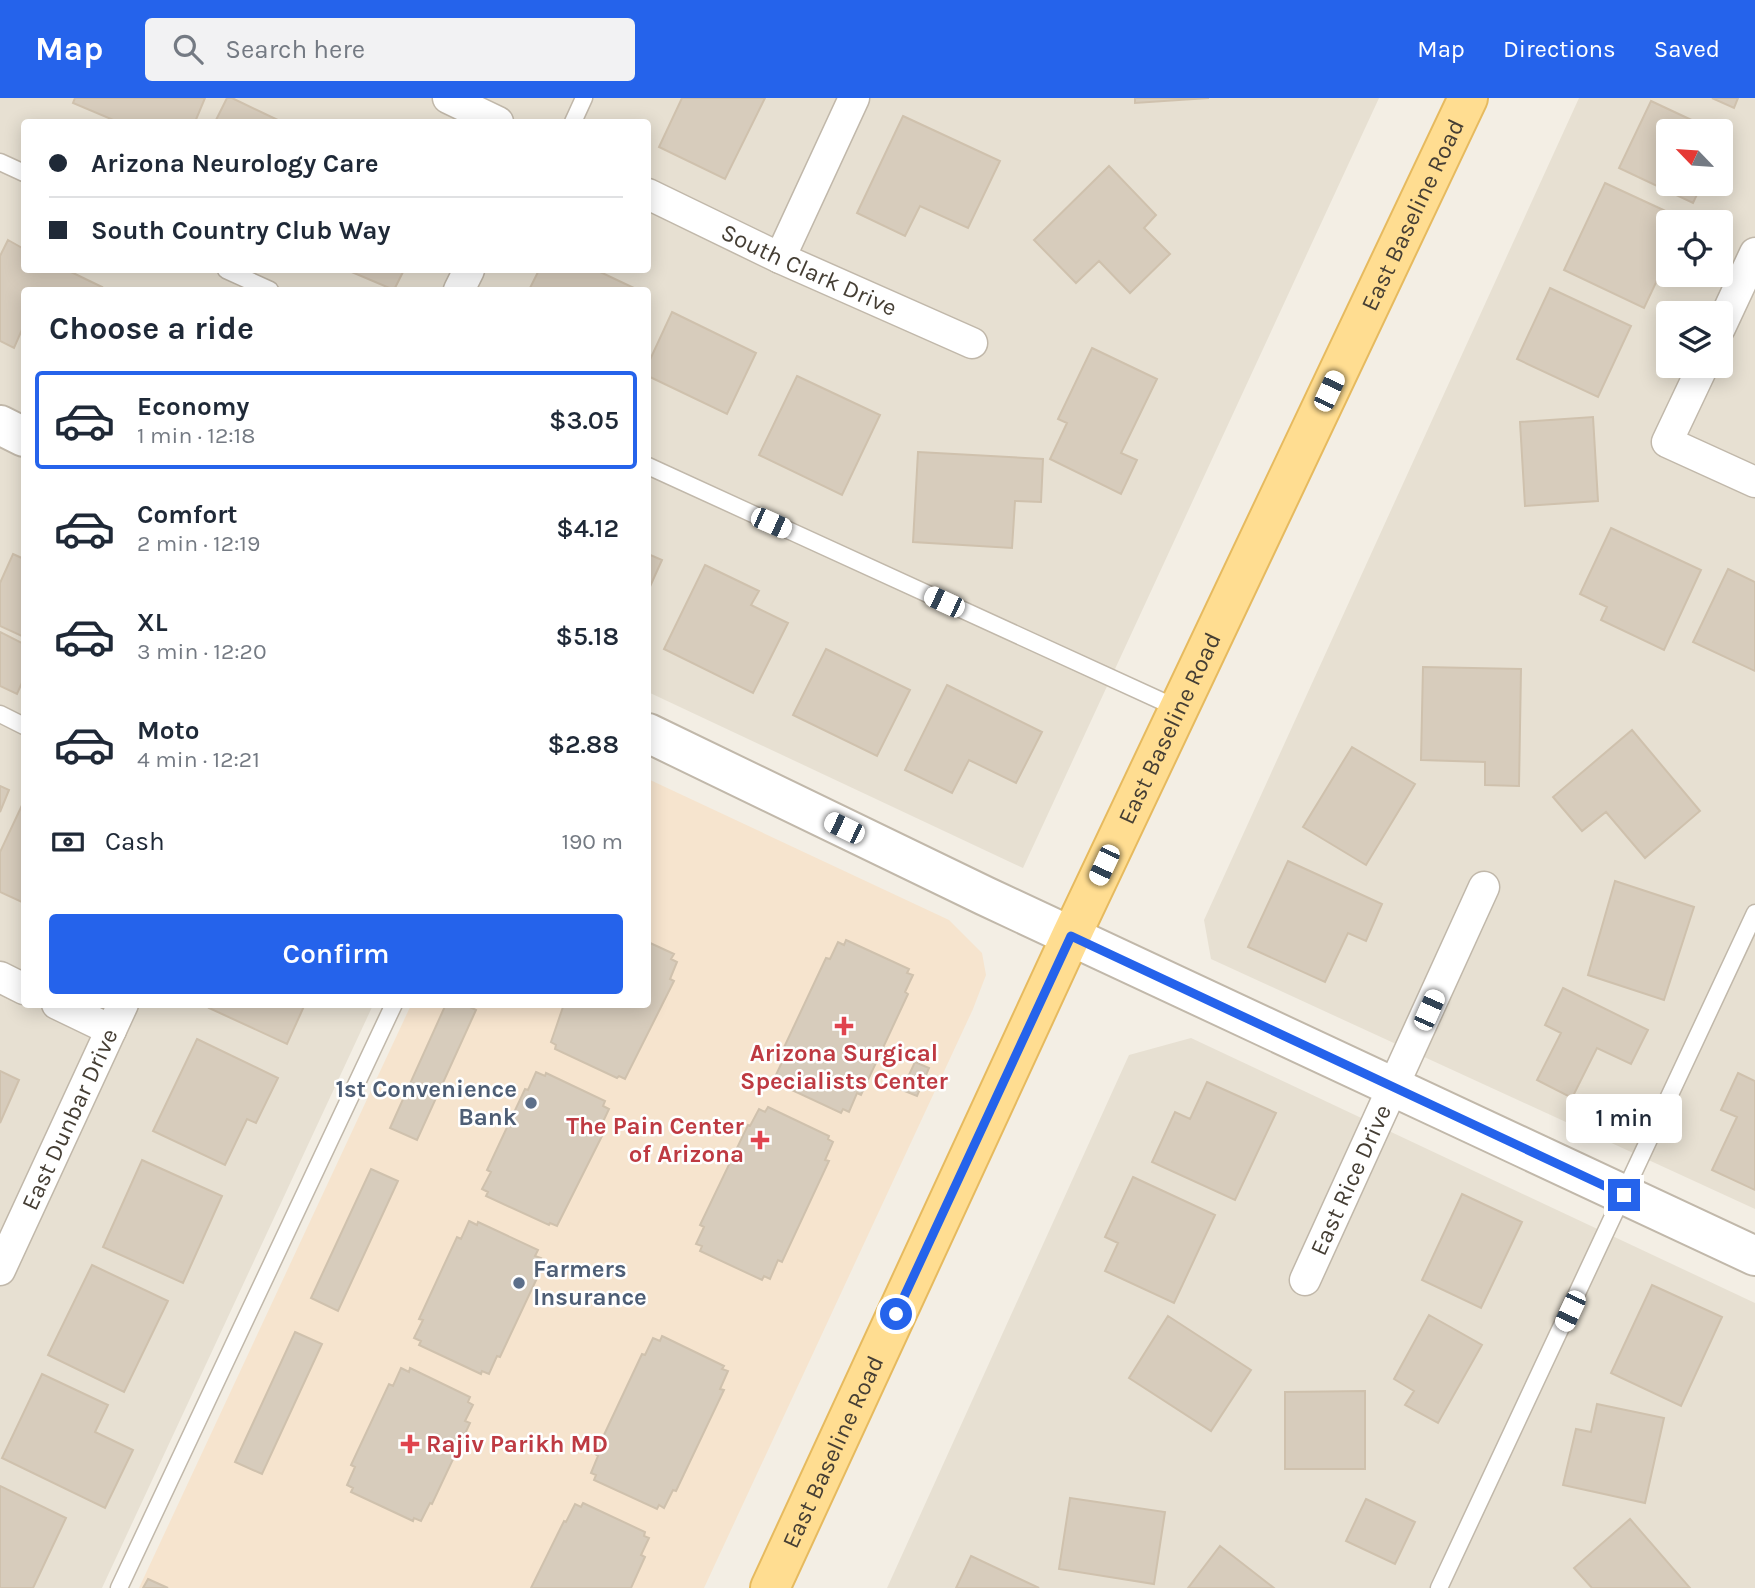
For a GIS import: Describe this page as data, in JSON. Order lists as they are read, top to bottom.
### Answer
{
  "streets": {
    "main road": ["East Baseline Road"],
    "street": ["South Clark Drive", "East Dunbar Drive", "East Rice Drive"]
  },
  "places": {
    "health": ["Arizona Surgical Specialists Center", "The Pain Center of Arizona", "Rajiv Parikh MD"],
    "other": ["1st Convenience Bank", "Farmers Insurance"]
  },
  "north": "top left",
  "page": {
    "header": "Map",
    "search": "Search here",
    "nav": ["Map", "Directions", "Saved"],
    "banner": ["Arizona Neurology Care", "South Country Club Way"],
    "heading": "Choose a ride",
    "list": [
      {
        "name": "Economy",
        "note": "1 min · 12:18",
        "value": "$3.05"
      },
      {
        "name": "Comfort",
        "note": "2 min · 12:19",
        "value": "$4.12"
      },
      {
        "name": "XL",
        "note": "3 min · 12:20",
        "value": "$5.18"
      },
      {
        "name": "Moto",
        "note": "4 min · 12:21",
        "value": "$2.88"
      }
    ],
    "pay": ["Cash", "190 m"],
    "buttons": "Confirm",
    "bubble": "1 min"
  }
}
